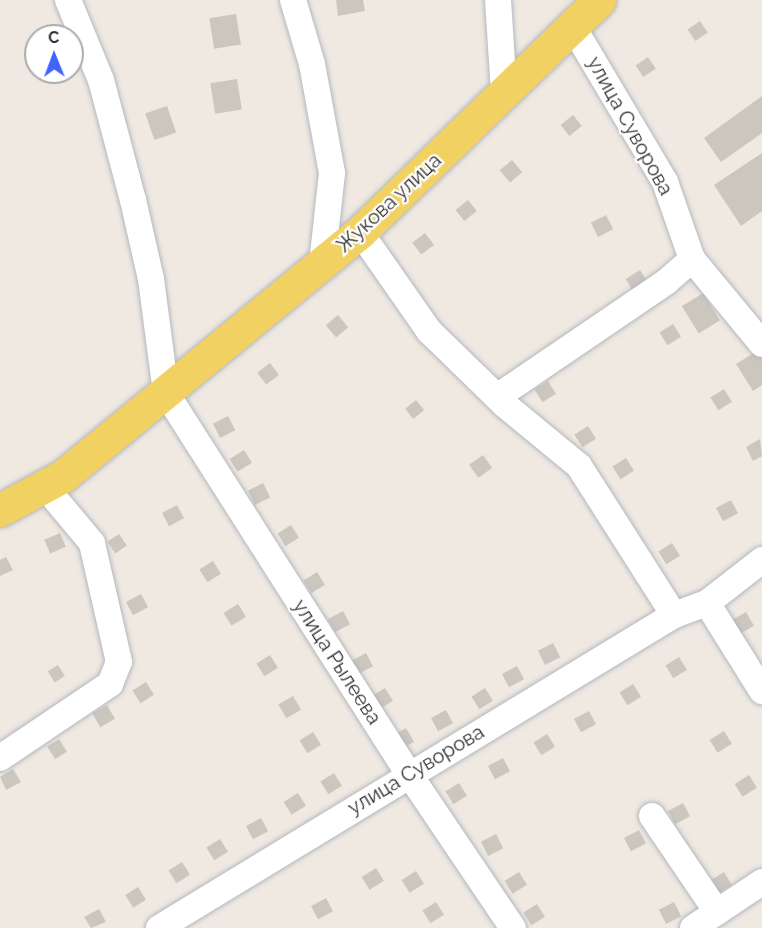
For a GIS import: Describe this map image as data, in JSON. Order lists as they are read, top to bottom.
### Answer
{
  "streets": {
    "main road": ["Жукова улица"],
    "street": ["улица Суворова", "улица Рылеева"]
  },
  "crossings": [
    ["улица Суворова", "Жукова улица"],
    ["улица Суворова", "улица Рылеева"],
    ["Жукова улица", "улица Рылеева"]
  ],
  "north": "top"
}
